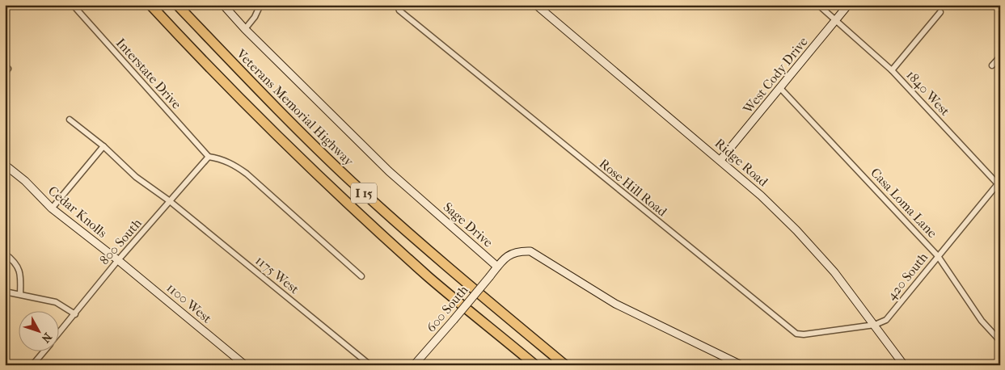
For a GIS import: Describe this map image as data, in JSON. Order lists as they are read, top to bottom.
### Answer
{
  "streets": {
    "highway": ["Veterans Memorial Highway", "I 15"],
    "street": [
      "Interstate Drive",
      "West Cody Drive",
      "1840 West",
      "Ridge Road",
      "Rose Hill Road",
      "Casa Loma Lane",
      "Cedar Knolls",
      "Sage Drive",
      "800 South",
      "1175 West",
      "420 South",
      "1100 West",
      "600 South"
    ]
  },
  "crossings": [
    ["Interstate Drive", "800 South"],
    ["West Cody Drive", "1840 West"],
    ["West Cody Drive", "Ridge Road"],
    ["West Cody Drive", "Casa Loma Lane"],
    ["1840 West", "420 South"],
    ["Ridge Road", "Rose Hill Road"],
    ["Ridge Road", "420 South"],
    ["Rose Hill Road", "420 South"],
    ["Casa Loma Lane", "420 South"],
    ["Cedar Knolls", "800 South"],
    ["Cedar Knolls", "1100 West"],
    ["Sage Drive", "600 South"],
    ["800 South", "1175 West"],
    ["800 South", "1100 West"]
  ],
  "north": "bottom right"
}
